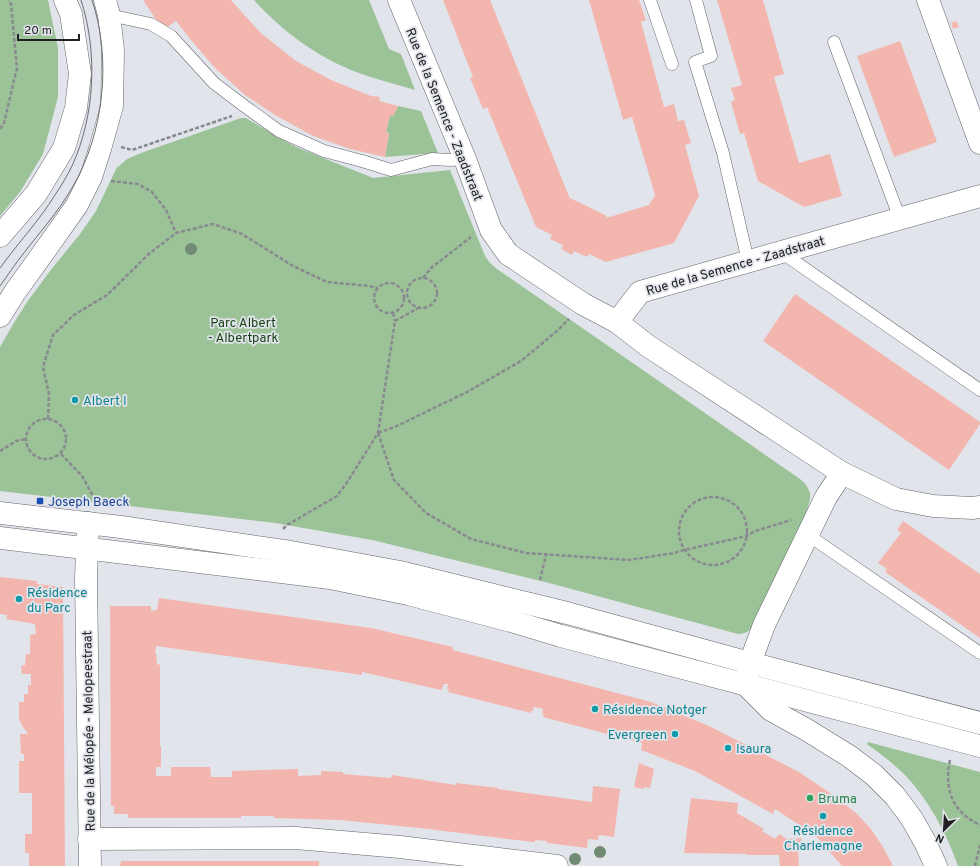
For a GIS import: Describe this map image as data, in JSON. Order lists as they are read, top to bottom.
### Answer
{
  "streets": {
    "street": ["Rue de la Semence - Zaadstraat", "Rue de la Mélopée - Melopeestraat"]
  },
  "parks": ["Parc Albert - Albertpark"],
  "places": {
    "other": [
      "Albert I",
      "Résidence du Parc",
      "Résidence Notger",
      "Evergreen",
      "Isaura",
      "Bruma",
      "Résidence Charlemagne"
    ],
    "transit": ["Joseph Baeck"]
  },
  "scale_bar": "20 m",
  "north": "bottom left"
}
